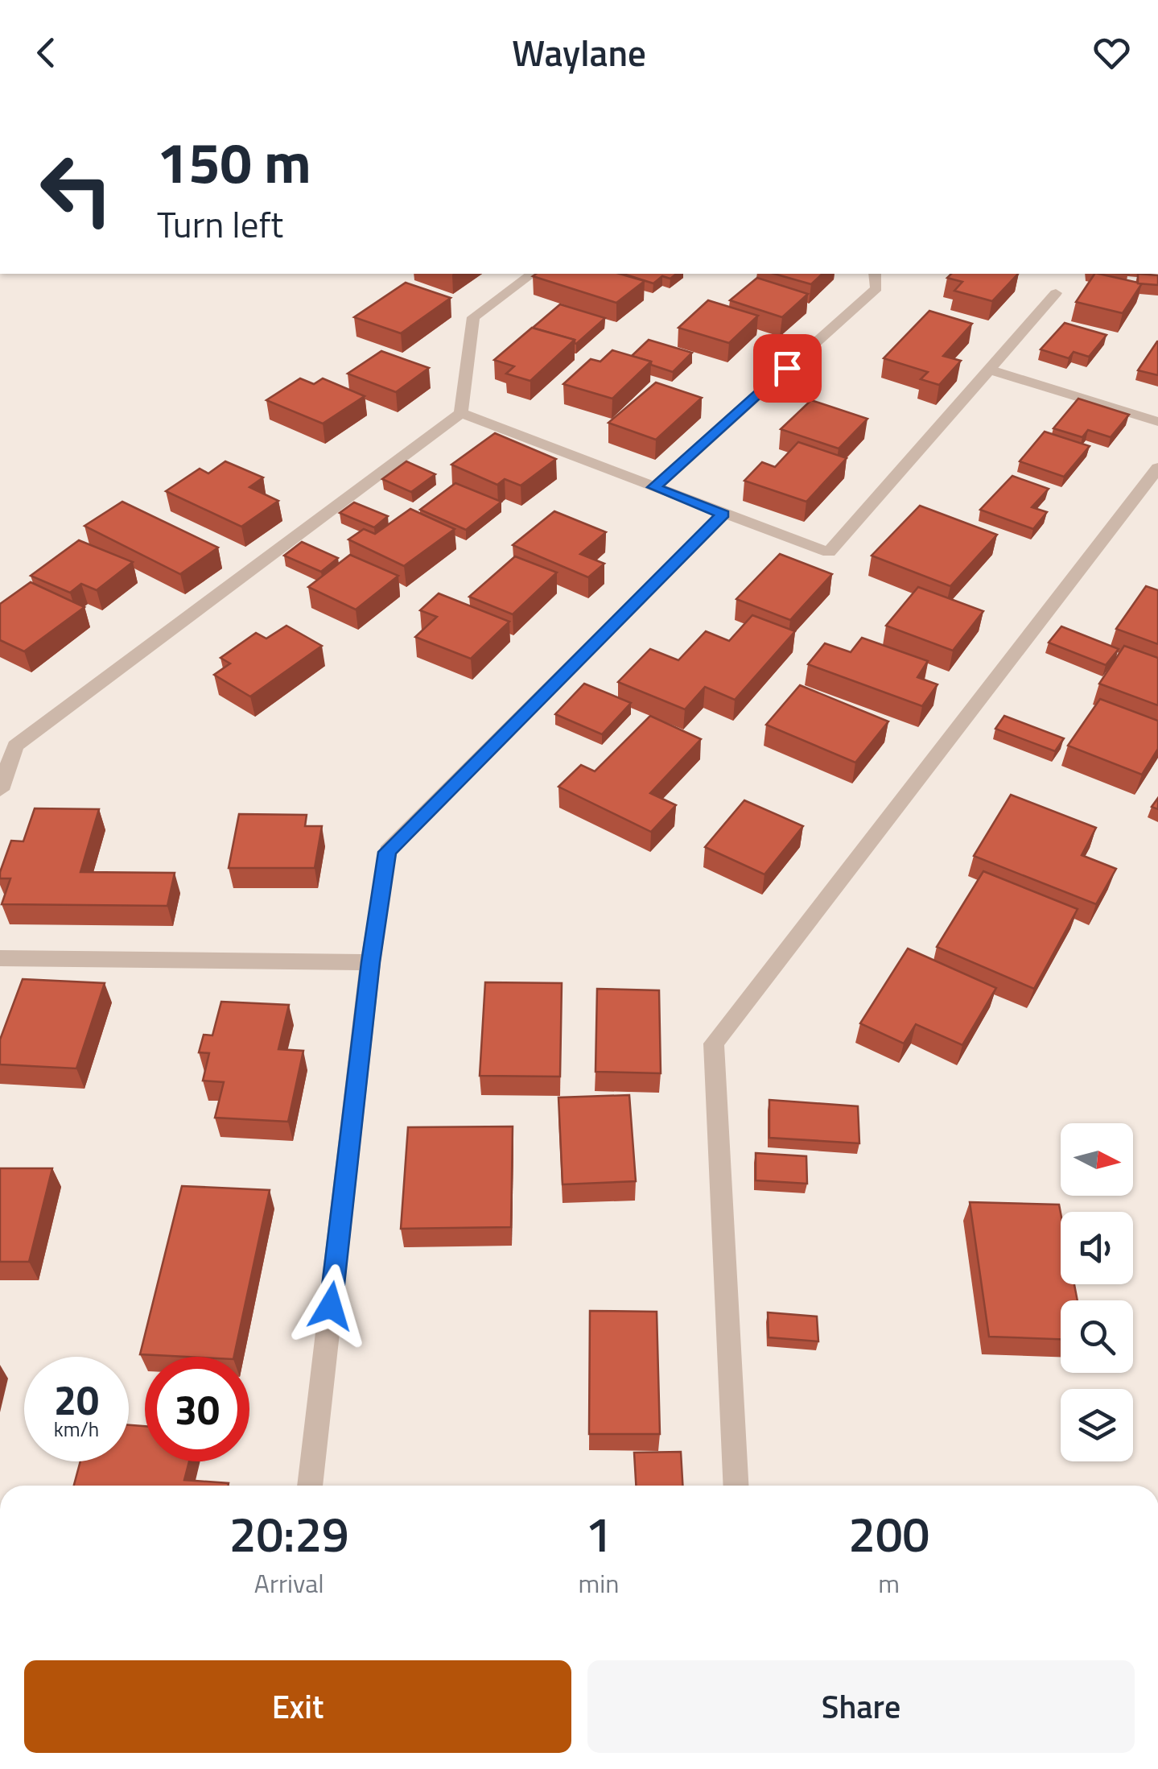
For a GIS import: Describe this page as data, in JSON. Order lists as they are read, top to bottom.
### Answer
{
  "north": "right",
  "page": {
    "header": "Waylane",
    "turn": ["150 m", "Turn left"],
    "speed": "20 km/h",
    "limit": "30",
    "eta": [
      "20:29",
      "Arrival",
      "1",
      "min",
      "200",
      "m"
    ],
    "buttons": ["Exit", "Share"]
  }
}
